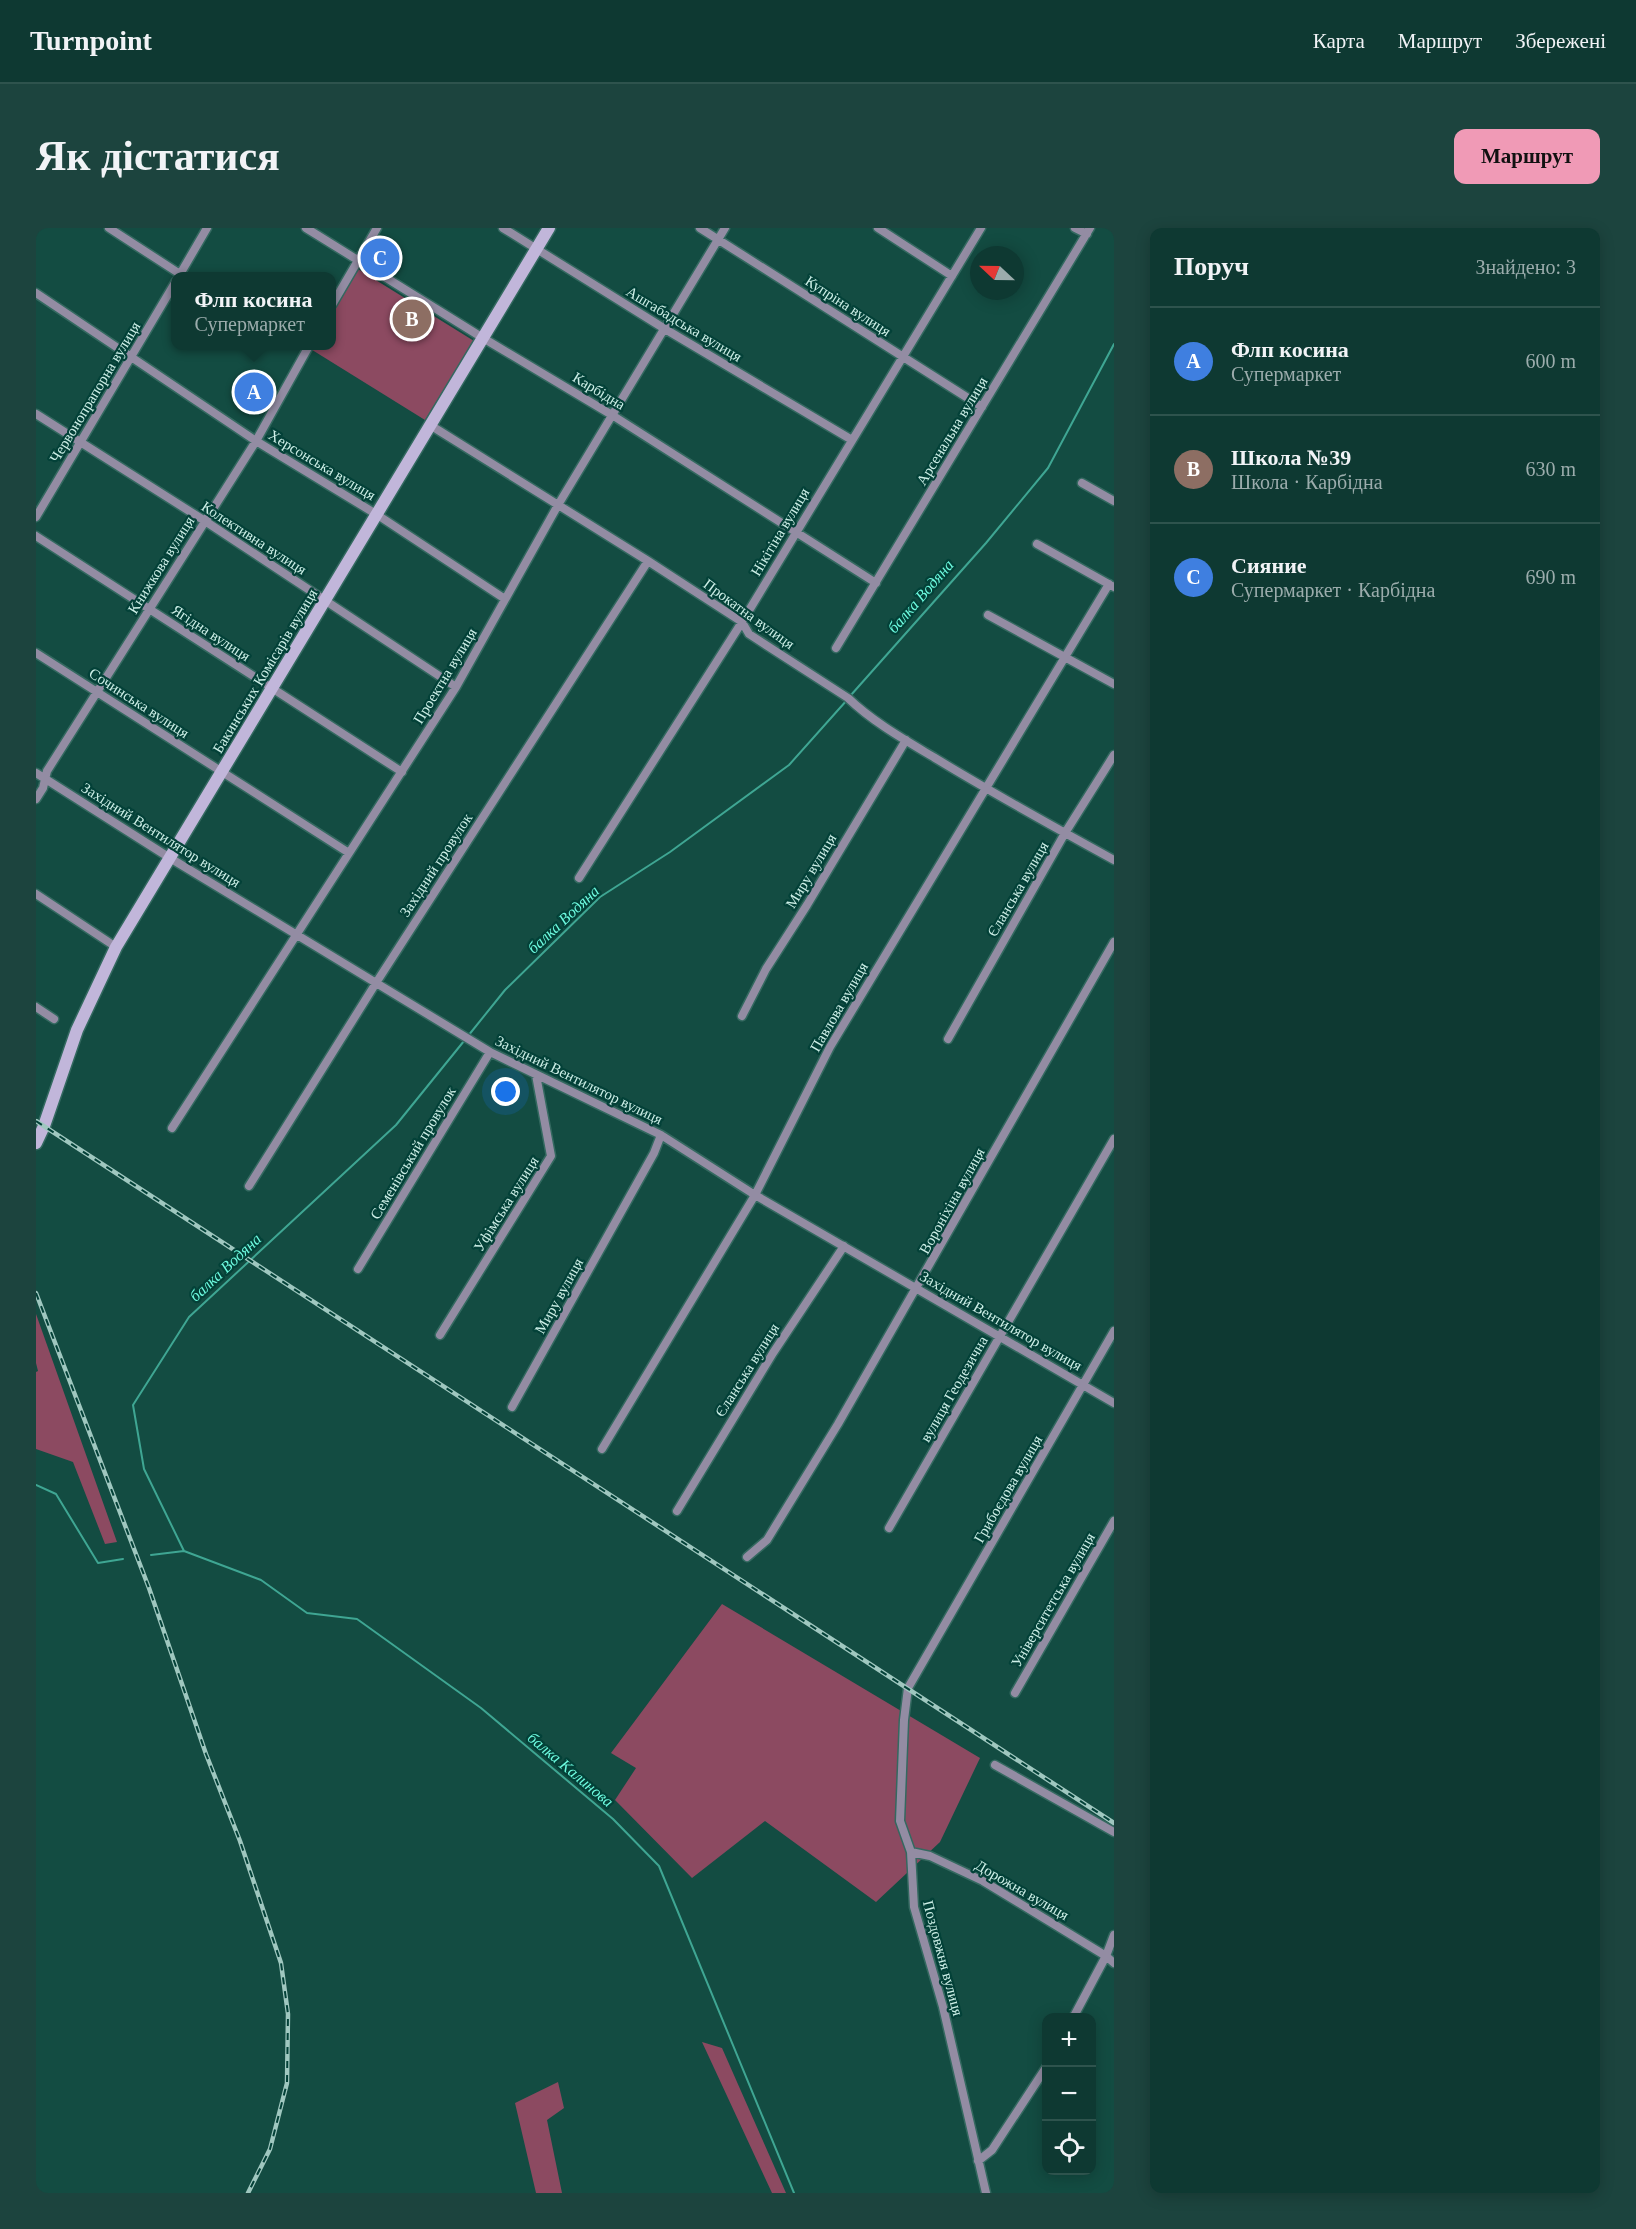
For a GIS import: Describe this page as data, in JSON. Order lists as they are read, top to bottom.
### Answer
{
  "streets": {
    "street": [
      "Купріна вулиця",
      "Ашгабадська вулиця",
      "Карбідна",
      "Червонопрапорна вулиця",
      "Арсенальна вулиця",
      "Херсонська вулиця",
      "Нікітіна вулиця",
      "Колективна вулиця",
      "Книжкова вулиця",
      "Прокатна вулиця",
      "Ягідна вулиця",
      "Бакинських Комісарів вулиця",
      "Проектна вулиця",
      "Сочинська вулиця",
      "Західний Вентилятор вулиця",
      "Західний провулок",
      "Миру вулиця",
      "Єланська вулиця",
      "Павлова вулиця",
      "Семенівський провулок",
      "Вороніхіна вулиця",
      "Уфімська вулиця",
      "вулиця Геодезична",
      "Грибоєдова вулиця",
      "Університетська вулиця",
      "Дорожна вулиця",
      "Поздовжня вулиця"
    ]
  },
  "crossings": [
    ["Купріна вулиця", "Арсенальна вулиця"],
    ["Купріна вулиця", "Нікітіна вулиця"],
    ["Купріна вулиця", "Проектна вулиця"],
    ["Ашгабадська вулиця", "Нікітіна вулиця"],
    ["Ашгабадська вулиця", "Бакинських Комісарів вулиця"],
    ["Ашгабадська вулиця", "Проектна вулиця"],
    ["Карбідна", "Арсенальна вулиця"],
    ["Карбідна", "Нікітіна вулиця"],
    ["Карбідна", "Бакинських Комісарів вулиця"],
    ["Карбідна", "Проектна вулиця"],
    ["Червонопрапорна вулиця", "Херсонська вулиця"],
    ["Червонопрапорна вулиця", "Колективна вулиця"],
    ["Херсонська вулиця", "Книжкова вулиця"],
    ["Херсонська вулиця", "Бакинських Комісарів вулиця"],
    ["Херсонська вулиця", "Проектна вулиця"],
    ["Нікітіна вулиця", "Прокатна вулиця"],
    ["Колективна вулиця", "Книжкова вулиця"],
    ["Колективна вулиця", "Бакинських Комісарів вулиця"],
    ["Колективна вулиця", "Проектна вулиця"],
    ["Книжкова вулиця", "Ягідна вулиця"],
    ["Книжкова вулиця", "Сочинська вулиця"],
    ["Книжкова вулиця", "Західний Вентилятор вулиця"],
    ["Прокатна вулиця", "Бакинських Комісарів вулиця"],
    ["Прокатна вулиця", "Проектна вулиця"],
    ["Прокатна вулиця", "Західний провулок"],
    ["Прокатна вулиця", "Миру вулиця"],
    ["Прокатна вулиця", "Єланська вулиця"],
    ["Прокатна вулиця", "Павлова вулиця"],
    ["Ягідна вулиця", "Бакинських Комісарів вулиця"],
    ["Ягідна вулиця", "Проектна вулиця"],
    ["Бакинських Комісарів вулиця", "Сочинська вулиця"],
    ["Бакинських Комісарів вулиця", "Західний Вентилятор вулиця"],
    ["Проектна вулиця", "Сочинська вулиця"],
    ["Проектна вулиця", "Західний Вентилятор вулиця"],
    ["Західний Вентилятор вулиця", "Західний провулок"],
    ["Західний Вентилятор вулиця", "Миру вулиця"],
    ["Західний Вентилятор вулиця", "Єланська вулиця"],
    ["Західний Вентилятор вулиця", "Павлова вулиця"],
    ["Західний Вентилятор вулиця", "Семенівський провулок"],
    ["Західний Вентилятор вулиця", "Вороніхіна вулиця"],
    ["Західний Вентилятор вулиця", "Уфімська вулиця"],
    ["Західний Вентилятор вулиця", "вулиця Геодезична"],
    ["Західний Вентилятор вулиця", "Грибоєдова вулиця"],
    ["Грибоєдова вулиця", "Поздовжня вулиця"],
    ["Дорожна вулиця", "Поздовжня вулиця"]
  ],
  "water": ["балка Водяна", "балка Калинова"],
  "north": "left",
  "page": {
    "header": "Turnpoint",
    "nav": ["Карта", "Маршрут", "Збережені"],
    "buttons": "Маршрут",
    "title": "Як дістатися",
    "heading": ["Поруч", "Знайдено: 3"],
    "pins": ["C", "B", "A"],
    "popup": ["Флп косина", "Супермаркет"],
    "list": [
      {
        "mark": "A",
        "name": "Флп косина",
        "note": "Супермаркет",
        "value": "600 m"
      },
      {
        "mark": "B",
        "name": "Школа №39",
        "note": "Школа · Карбідна",
        "value": "630 m"
      },
      {
        "mark": "C",
        "name": "Сияние",
        "note": "Супермаркет · Карбідна",
        "value": "690 m"
      }
    ],
    "map_buttons": ["+", "−"]
  }
}
